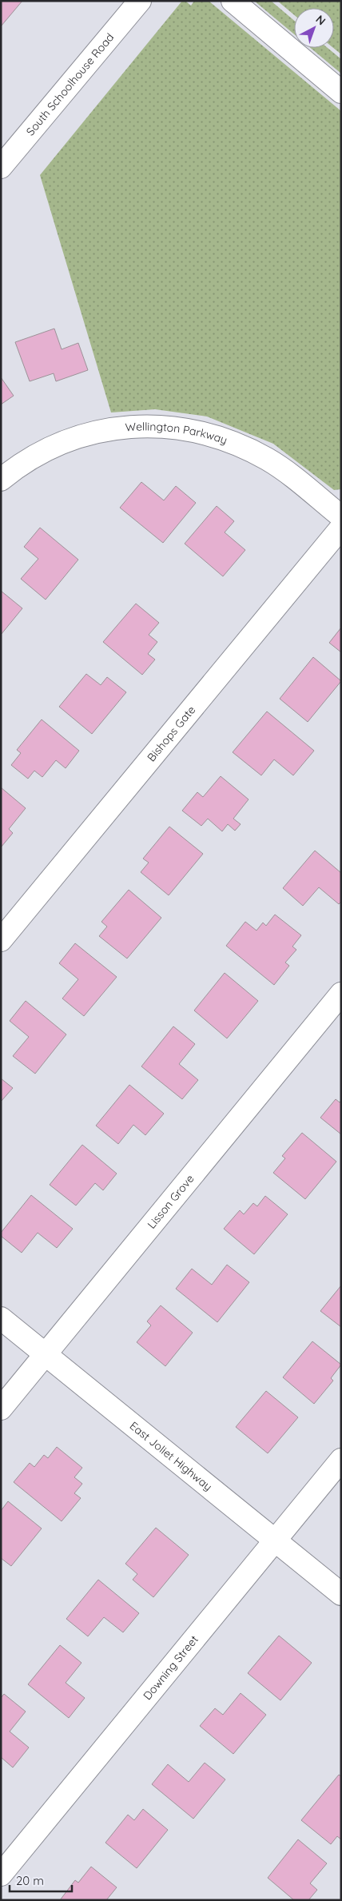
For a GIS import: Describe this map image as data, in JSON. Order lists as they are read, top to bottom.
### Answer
{
  "streets": {
    "street": [
      "South Schoolhouse Road",
      "Wellington Parkway",
      "Bishops Gate",
      "Lisson Grove",
      "East Joliet Highway",
      "Downing Street"
    ]
  },
  "crossings": [
    ["Lisson Grove", "East Joliet Highway"],
    ["East Joliet Highway", "Downing Street"]
  ],
  "scale_bar": "20 m",
  "north": "top right"
}
